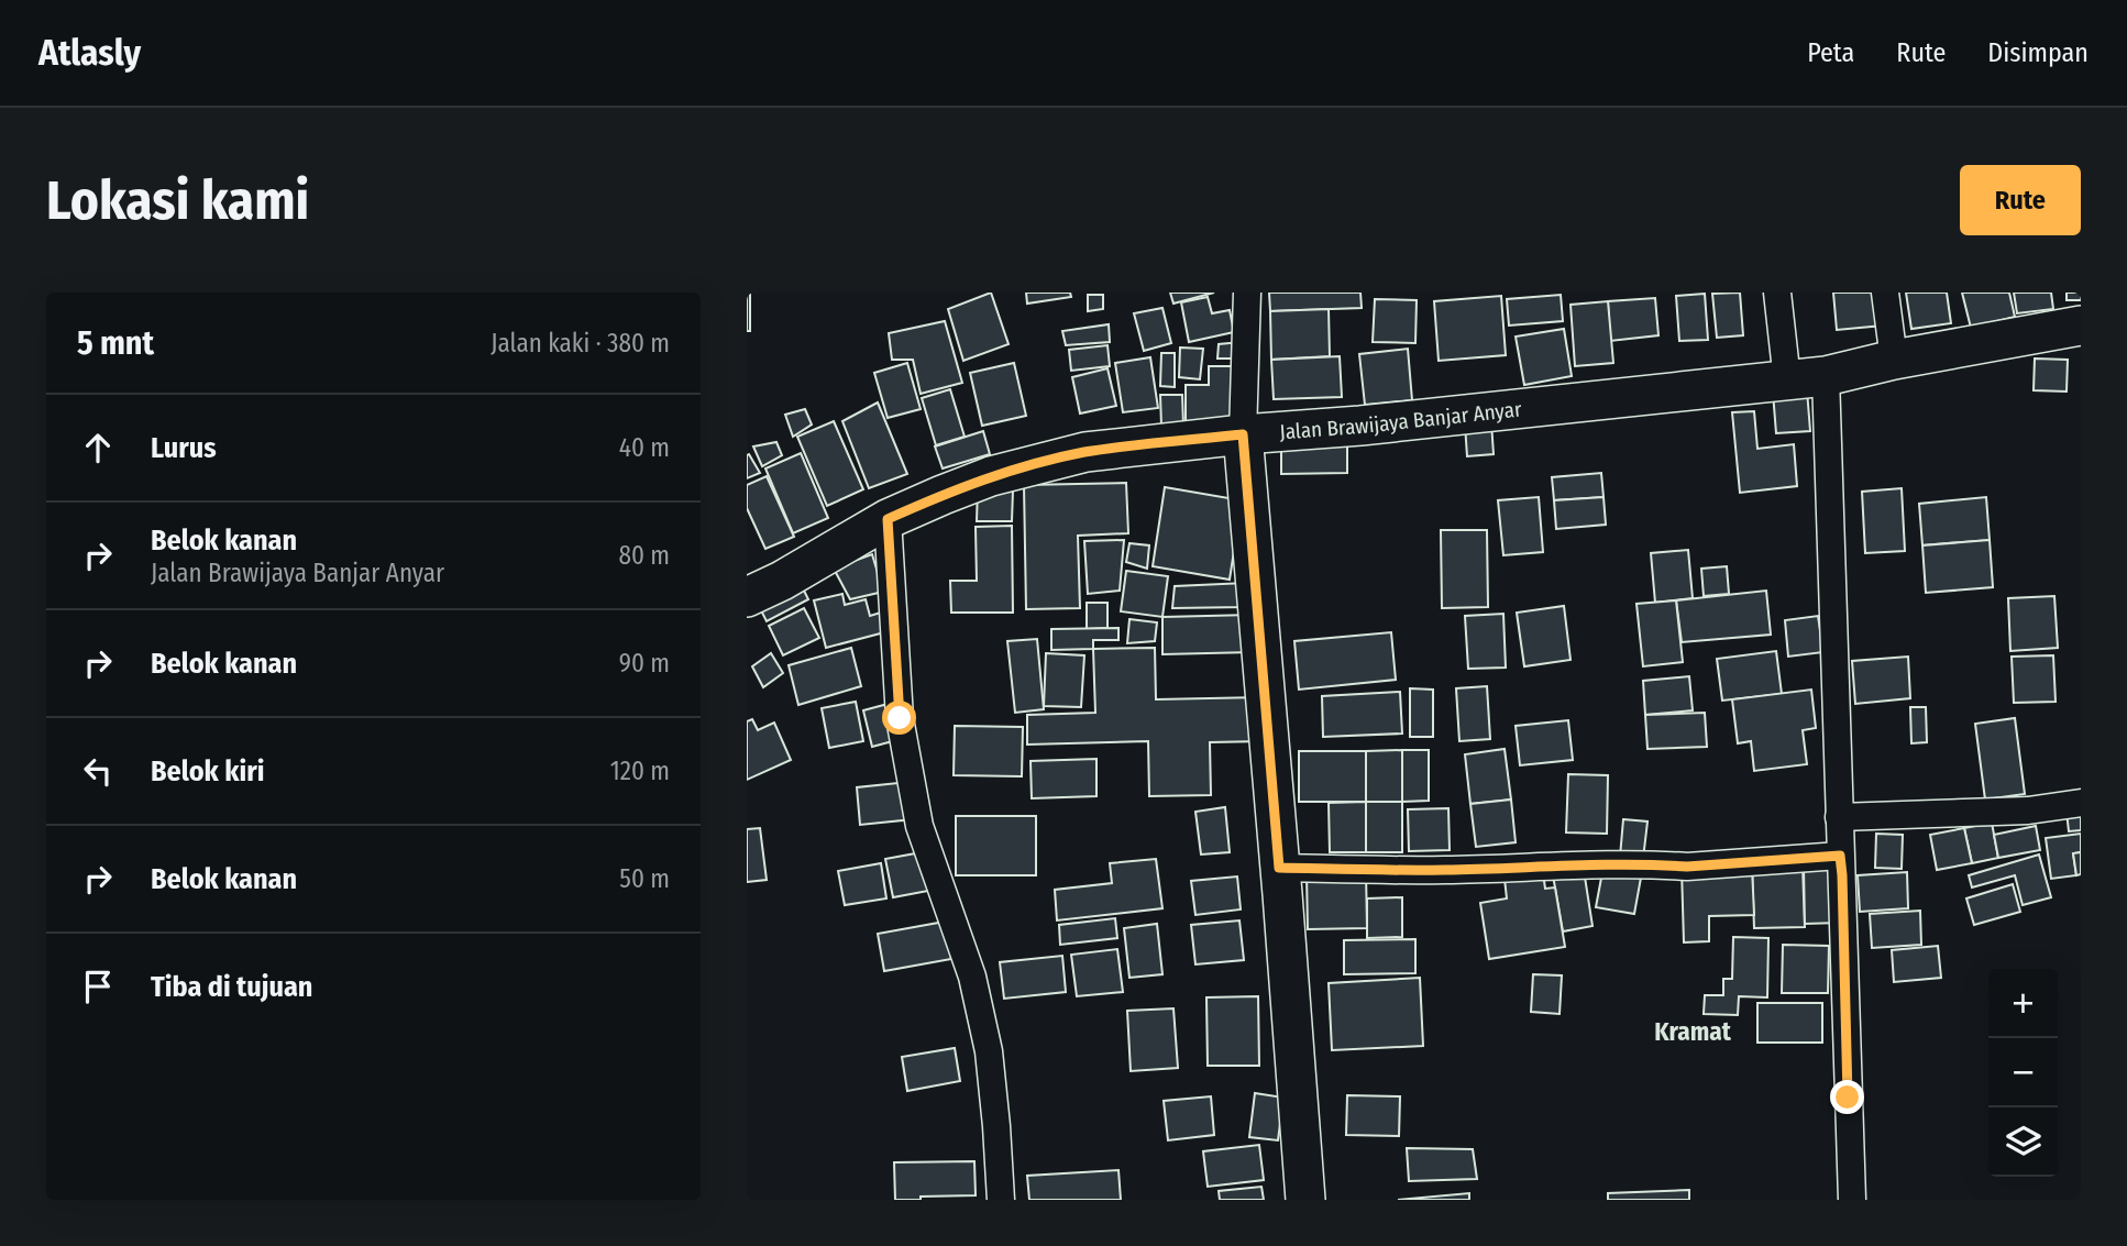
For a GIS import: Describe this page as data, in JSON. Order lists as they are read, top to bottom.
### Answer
{
  "streets": {
    "street": ["Jalan Brawijaya Banjar Anyar"]
  },
  "districts": ["Kramat"],
  "page": {
    "header": "Atlasly",
    "nav": ["Peta", "Rute", "Disimpan"],
    "buttons": "Rute",
    "title": "Lokasi kami",
    "heading": ["5 mnt", "Jalan kaki · 380 m"],
    "list": [
      ["Lurus", "40 m"],
      ["Belok kanan", "Jalan Brawijaya Banjar Anyar", "80 m"],
      ["Belok kanan", "90 m"],
      ["Belok kiri", "120 m"],
      ["Belok kanan", "50 m"],
      "Tiba di tujuan"
    ],
    "map_buttons": ["+", "−"]
  }
}
